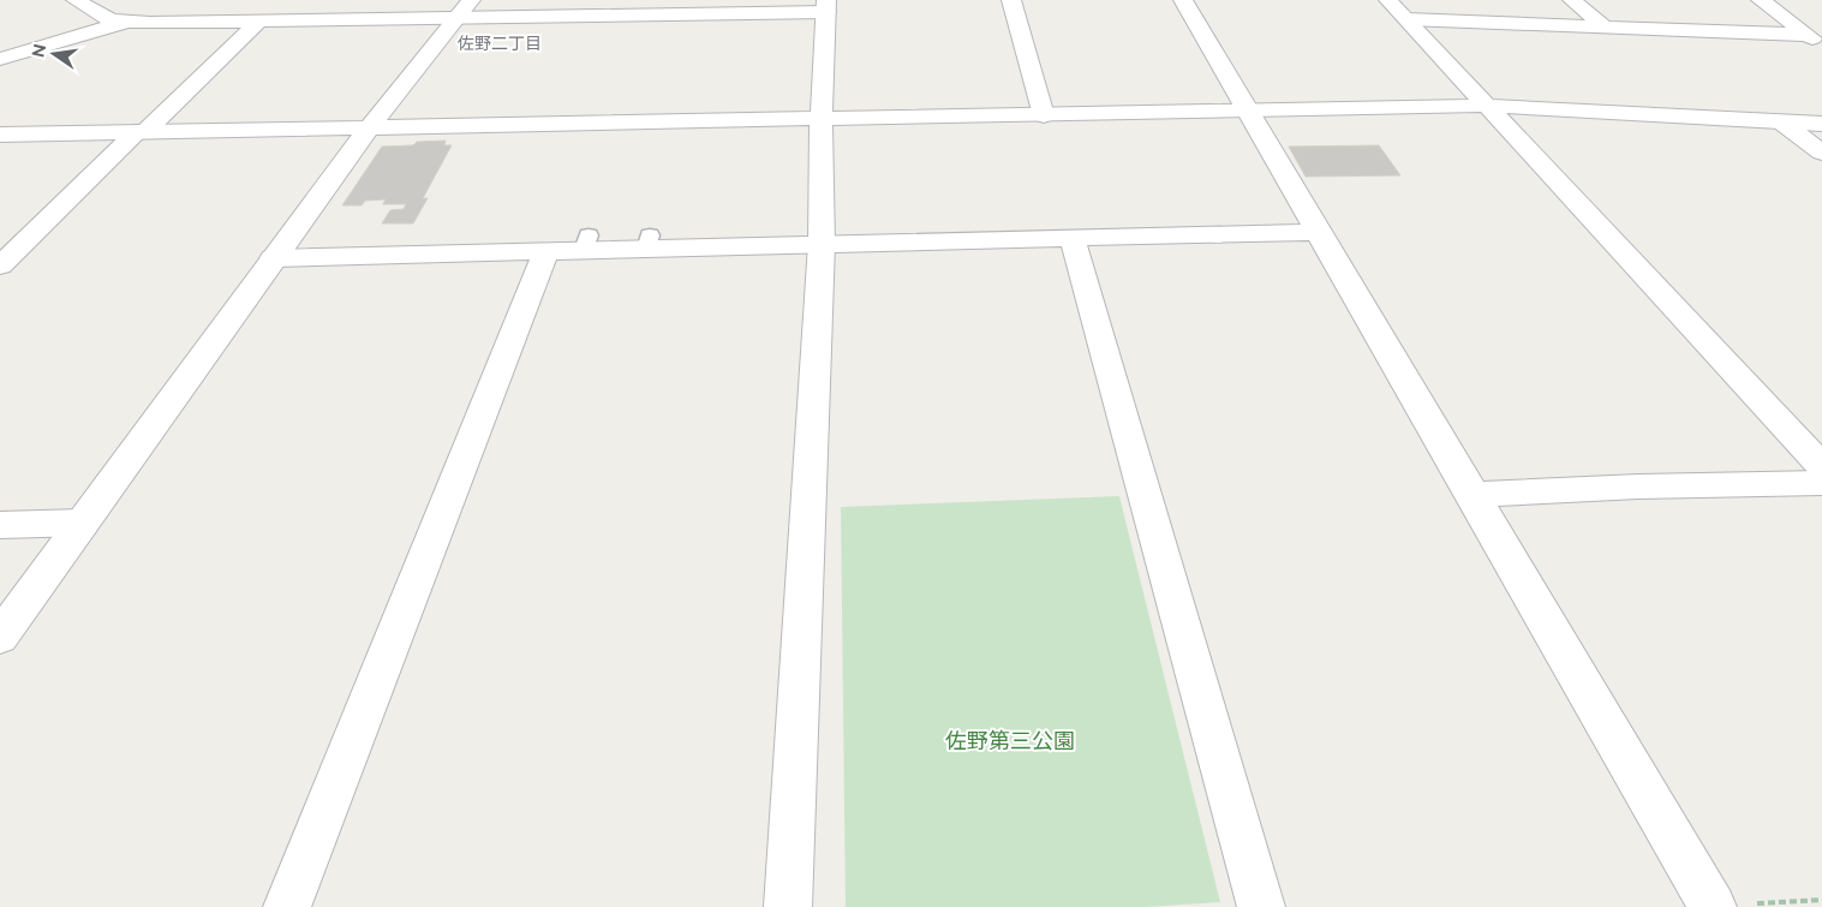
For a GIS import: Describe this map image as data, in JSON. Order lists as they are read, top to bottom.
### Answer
{
  "districts": ["佐野二丁目"],
  "parks": ["佐野第三公園"],
  "north": "left"
}
